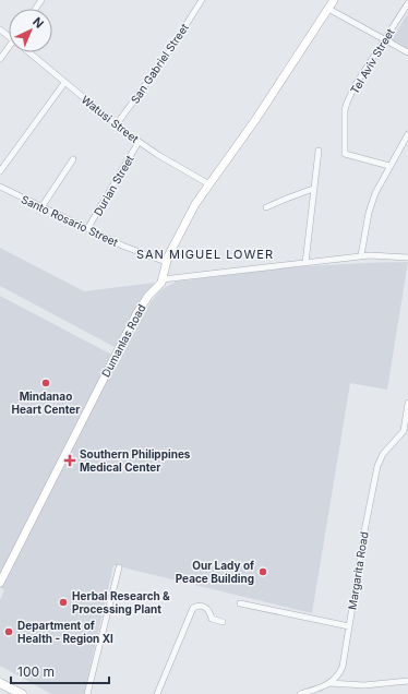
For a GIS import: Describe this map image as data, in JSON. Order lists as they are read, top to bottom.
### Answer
{
  "streets": {
    "main road": ["Dumanlas Road"],
    "street": [
      "Tel Aviv Street",
      "San Gabriel Street",
      "Watusi Street",
      "Durian Street",
      "Santo Rosario Street",
      "Margarita Road"
    ]
  },
  "crossings": [
    ["San Gabriel Street", "Watusi Street"],
    ["Watusi Street", "Durian Street"],
    ["Durian Street", "Santo Rosario Street"]
  ],
  "districts": ["SAN MIGUEL LOWER"],
  "places": {
    "other": [
      "Mindanao Heart Center",
      "Our Lady of Peace Building",
      "Herbal Research & Processing Plant",
      "Department of Health - Region XI"
    ],
    "health": ["Southern Philippines Medical Center"]
  },
  "scale_bar": "100 m",
  "north": "top right"
}
